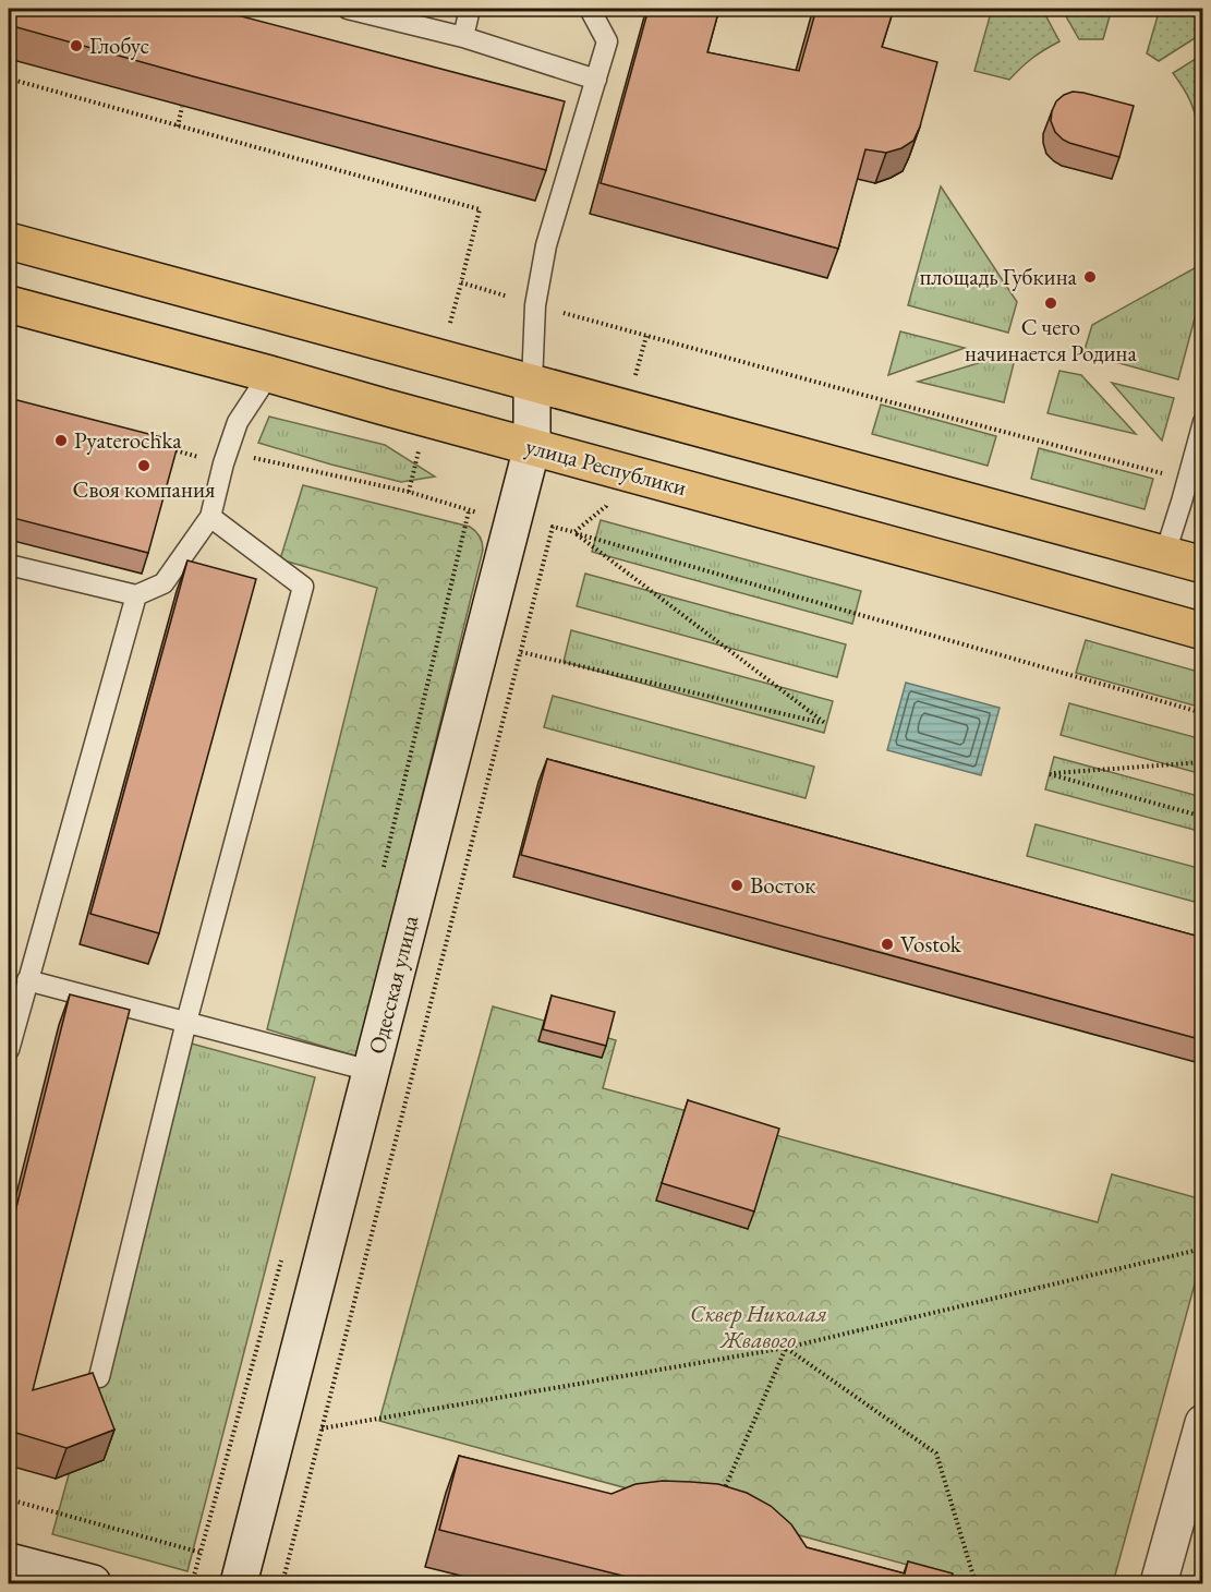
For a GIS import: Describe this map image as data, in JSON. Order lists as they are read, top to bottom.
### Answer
{
  "streets": {
    "main road": ["улица Республики"],
    "street": ["Одесская улица"]
  },
  "crossings": [
    ["улица Республики", "Одесская улица"]
  ],
  "parks": ["Сквер Николая Жвавого"],
  "places": [
    "Глобус",
    "площадь Губкина",
    "С чего начинается Родина",
    "Pyaterochka",
    "Своя компания",
    "Восток",
    "Vostok"
  ]
}
